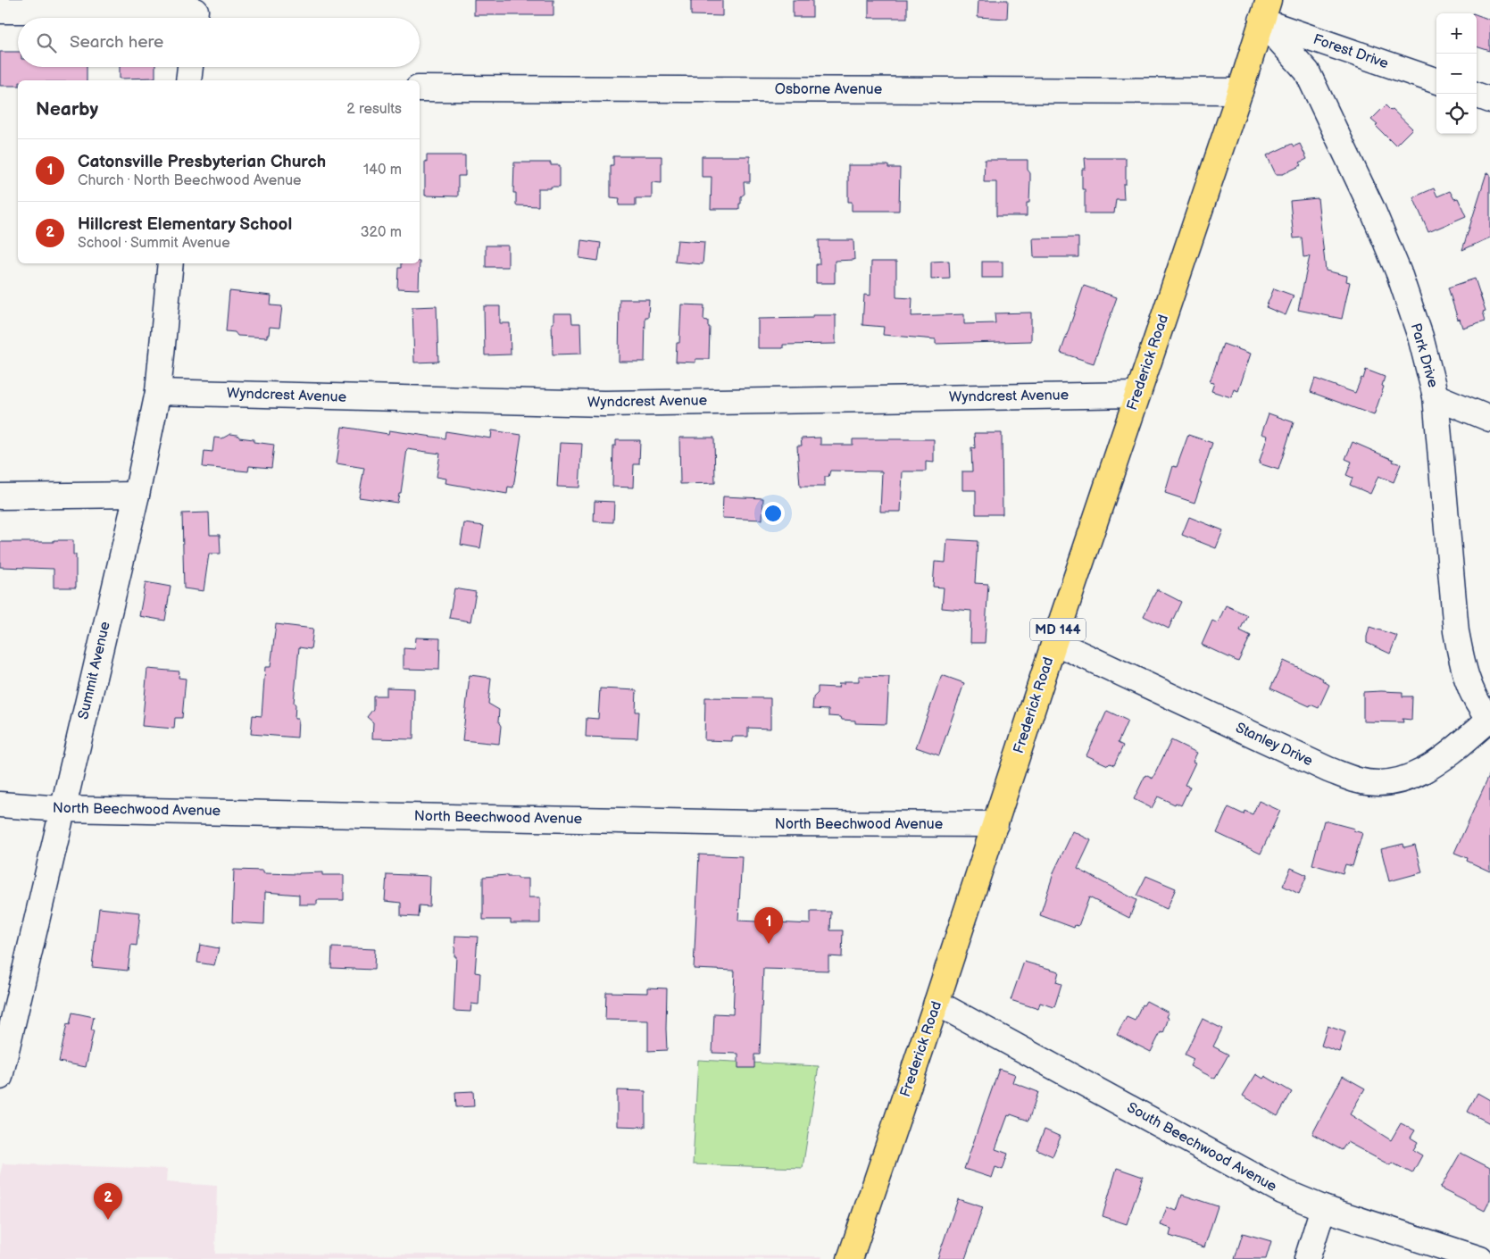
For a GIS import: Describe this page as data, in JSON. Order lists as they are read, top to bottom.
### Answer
{
  "streets": {
    "main road": ["Frederick Road", "MD 144"],
    "street": [
      "Forest Drive",
      "Osborne Avenue",
      "Park Drive",
      "Wyndcrest Avenue",
      "Summit Avenue",
      "Stanley Drive",
      "North Beechwood Avenue",
      "South Beechwood Avenue"
    ]
  },
  "crossings": [
    ["Forest Drive", "Park Drive"],
    ["Forest Drive", "Frederick Road"],
    ["Osborne Avenue", "Frederick Road"],
    ["Park Drive", "Frederick Road"],
    ["Park Drive", "Stanley Drive"],
    ["Frederick Road", "Wyndcrest Avenue"],
    ["Frederick Road", "Stanley Drive"],
    ["Frederick Road", "North Beechwood Avenue"],
    ["Frederick Road", "South Beechwood Avenue"],
    ["Wyndcrest Avenue", "Summit Avenue"],
    ["Summit Avenue", "North Beechwood Avenue"]
  ],
  "page": {
    "map_buttons": ["+", "−"],
    "search": "Search here",
    "heading": ["Nearby", "2 results"],
    "list": [
      {
        "mark": "1",
        "name": "Catonsville Presbyterian Church",
        "note": "Church · North Beechwood Avenue",
        "value": "140 m"
      },
      {
        "mark": "2",
        "name": "Hillcrest Elementary School",
        "note": "School · Summit Avenue",
        "value": "320 m"
      }
    ],
    "pins": ["1", "2"]
  }
}
